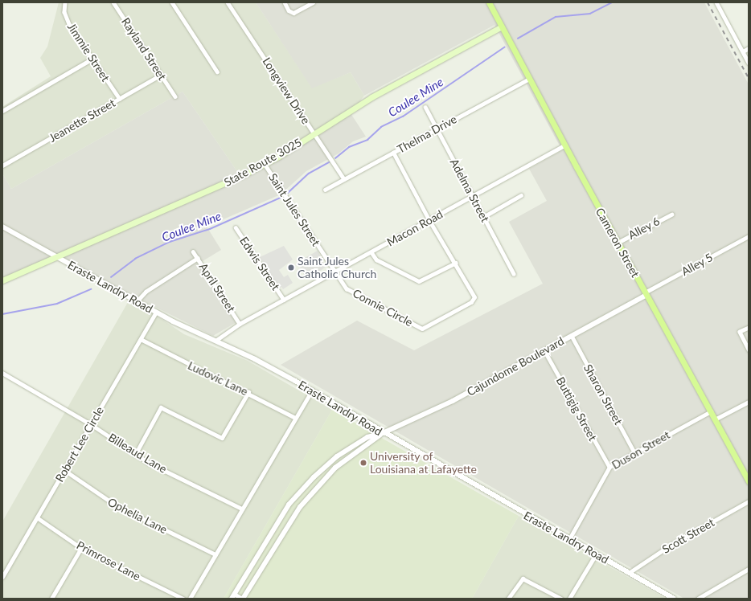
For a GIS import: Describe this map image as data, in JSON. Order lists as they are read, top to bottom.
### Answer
{
  "streets": {
    "main road": ["State Route 3025", "Cameron Street"],
    "street": [
      "Rayland Street",
      "Jimmie Street",
      "Longview Drive",
      "Jeanette Street",
      "Thelma Drive",
      "Adelma Street",
      "Saint Jules Street",
      "Macon Road",
      "Alley 6",
      "Edwis Street",
      "Alley 5",
      "Eraste Landry Road",
      "April Street",
      "Connie Circle",
      "Cajundome Boulevard",
      "Ludovic Lane",
      "Sharon Street",
      "Buttigig Street",
      "Robert Lee Circle",
      "Duson Street",
      "Billeaud Lane",
      "Ophelia Lane",
      "Scott Street",
      "Primrose Lane"
    ]
  },
  "crossings": [
    ["Rayland Street", "Jeanette Street"],
    ["Jimmie Street", "Jeanette Street"],
    ["Longview Drive", "Thelma Drive"],
    ["Longview Drive", "State Route 3025"],
    ["Thelma Drive", "Adelma Street"],
    ["Thelma Drive", "Cameron Street"],
    ["Thelma Drive", "Connie Circle"],
    ["State Route 3025", "Saint Jules Street"],
    ["State Route 3025", "Cameron Street"],
    ["State Route 3025", "Eraste Landry Road"],
    ["Adelma Street", "Macon Road"],
    ["Saint Jules Street", "Macon Road"],
    ["Saint Jules Street", "Connie Circle"],
    ["Macon Road", "Cameron Street"],
    ["Macon Road", "Edwis Street"],
    ["Macon Road", "Eraste Landry Road"],
    ["Macon Road", "April Street"],
    ["Macon Road", "Connie Circle"],
    ["Alley 6", "Cameron Street"],
    ["Cameron Street", "Alley 5"],
    ["Cameron Street", "Cajundome Boulevard"],
    ["Cameron Street", "Duson Street"],
    ["Alley 5", "Cajundome Boulevard"],
    ["Eraste Landry Road", "Cajundome Boulevard"],
    ["Eraste Landry Road", "Robert Lee Circle"],
    ["Eraste Landry Road", "Duson Street"],
    ["Eraste Landry Road", "Scott Street"],
    ["Cajundome Boulevard", "Sharon Street"],
    ["Cajundome Boulevard", "Buttigig Street"],
    ["Ludovic Lane", "Robert Lee Circle"],
    ["Sharon Street", "Duson Street"],
    ["Buttigig Street", "Duson Street"],
    ["Robert Lee Circle", "Billeaud Lane"],
    ["Robert Lee Circle", "Ophelia Lane"],
    ["Robert Lee Circle", "Primrose Lane"]
  ],
  "water": ["Coulee Mine"],
  "places": ["Saint Jules Catholic Church", "University of Louisiana at Lafayette"]
}
